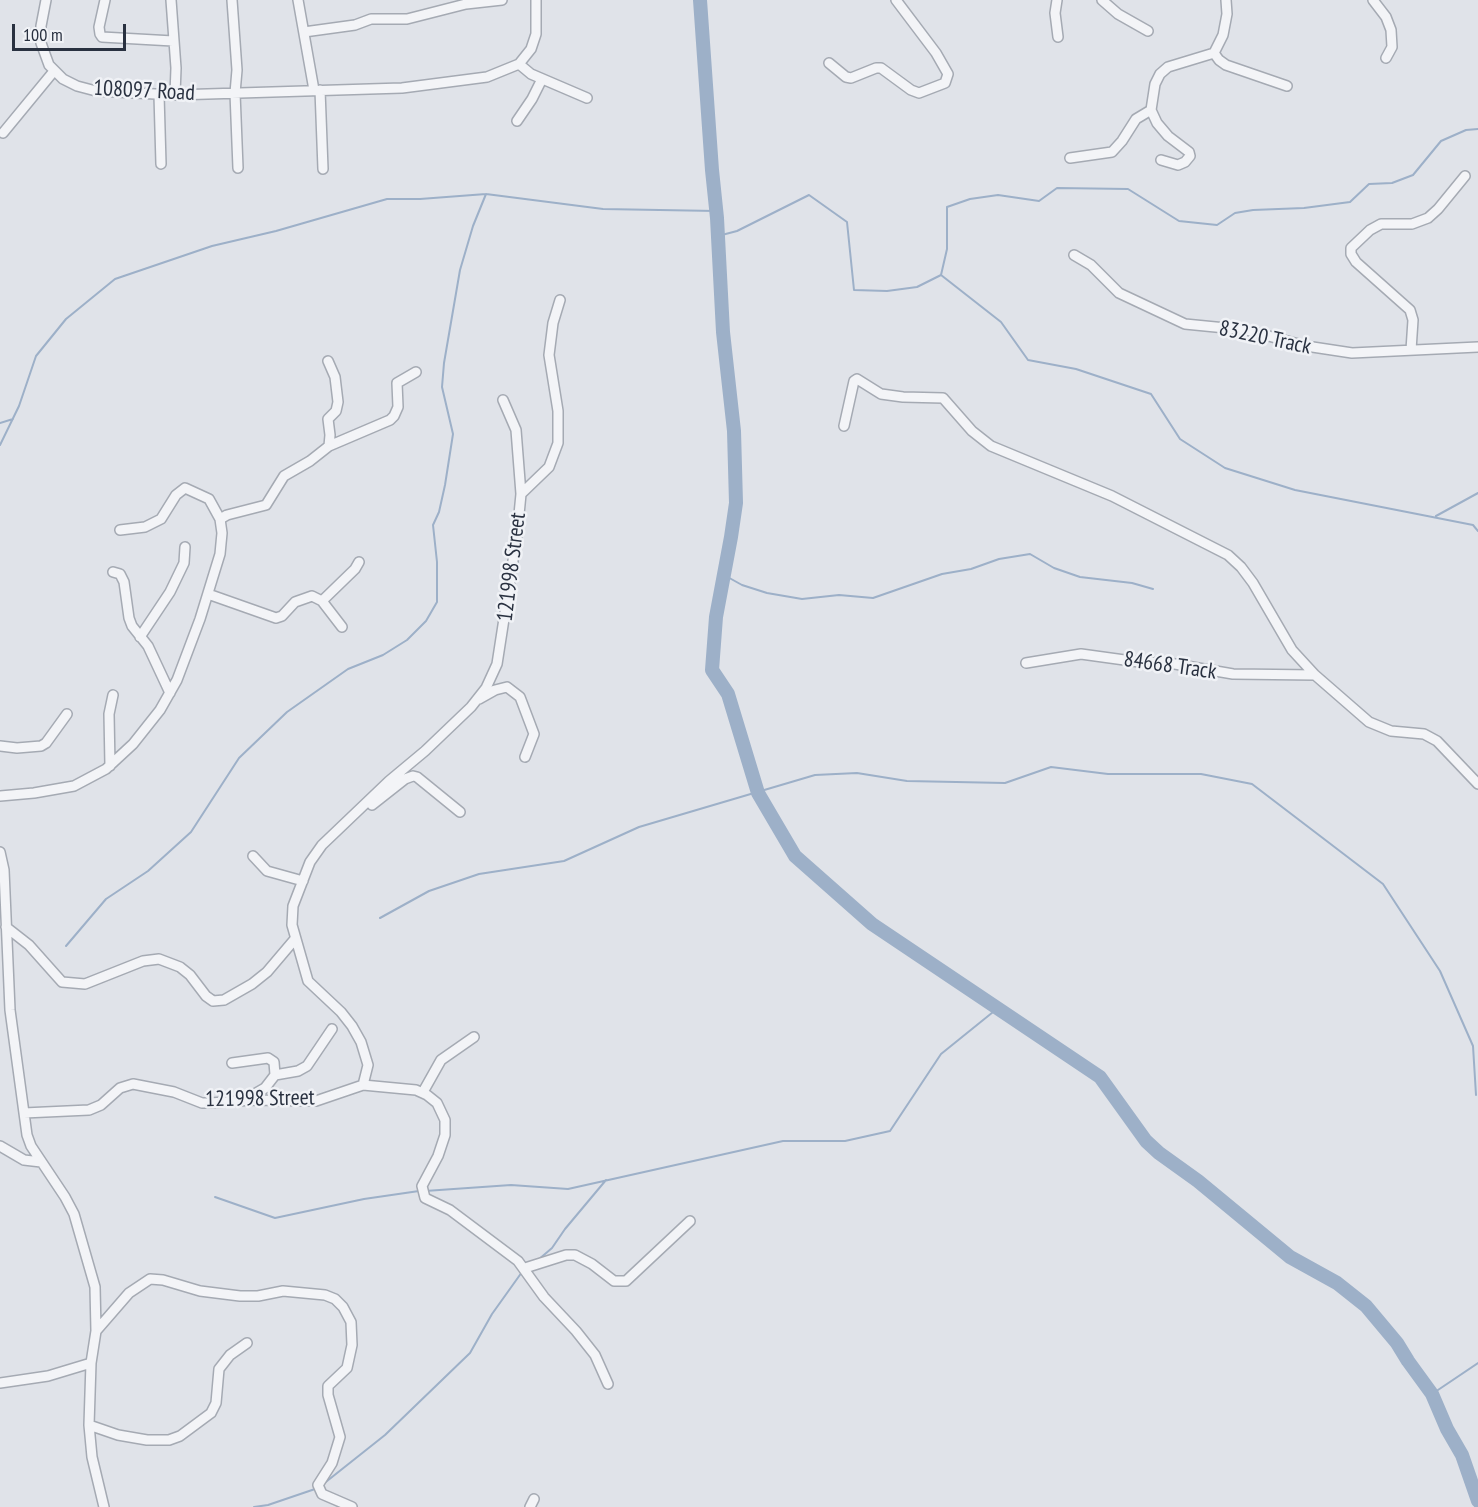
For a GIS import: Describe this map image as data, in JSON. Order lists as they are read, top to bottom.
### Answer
{
  "streets": {
    "street": [
      "108097 Road",
      "83220 Track",
      "121998 Street",
      "84668 Track"
    ]
  },
  "scale_bar": "100 m"
}
